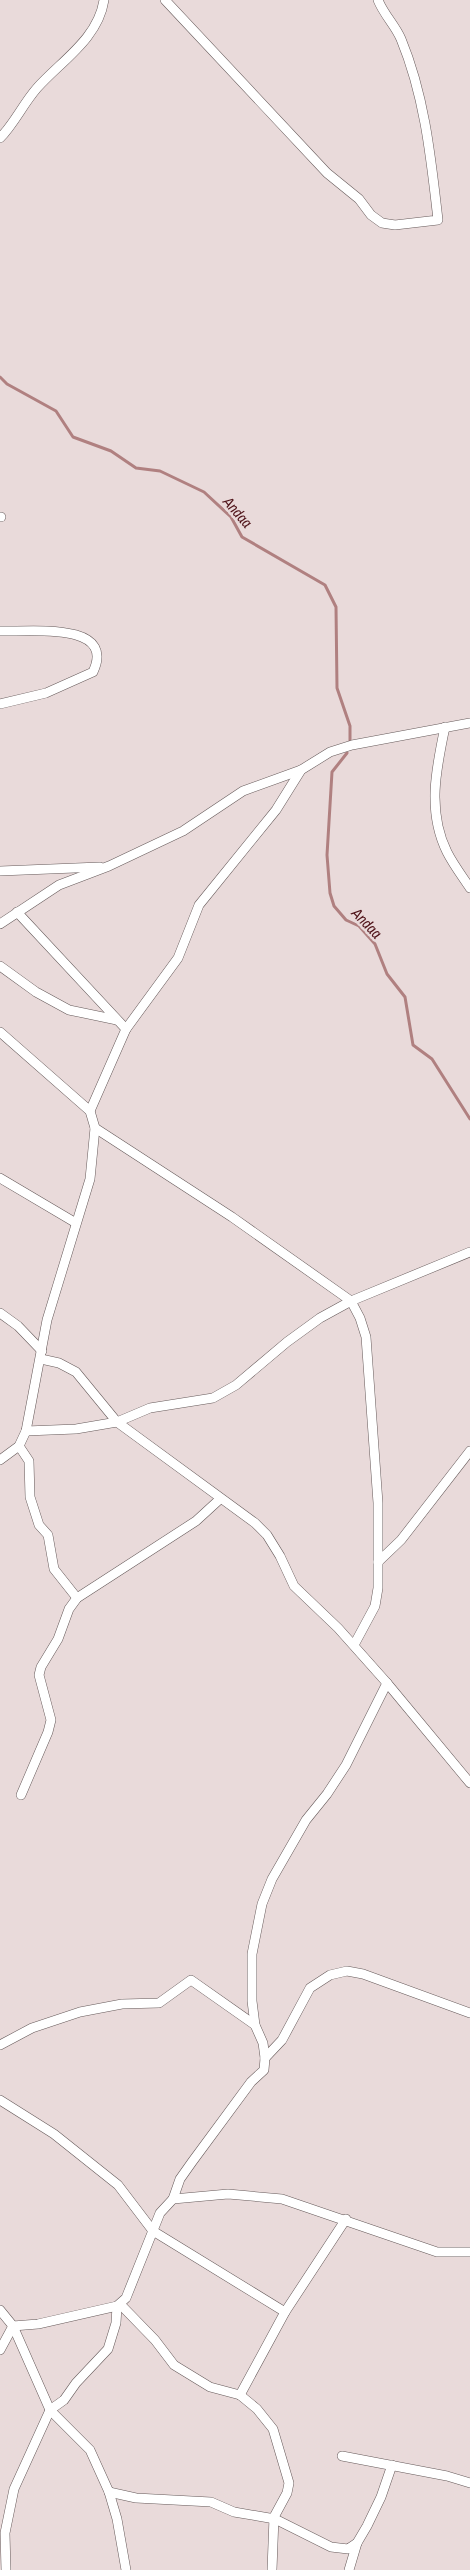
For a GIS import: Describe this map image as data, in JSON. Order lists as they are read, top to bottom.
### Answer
{
  "water": ["Andaa"]
}
